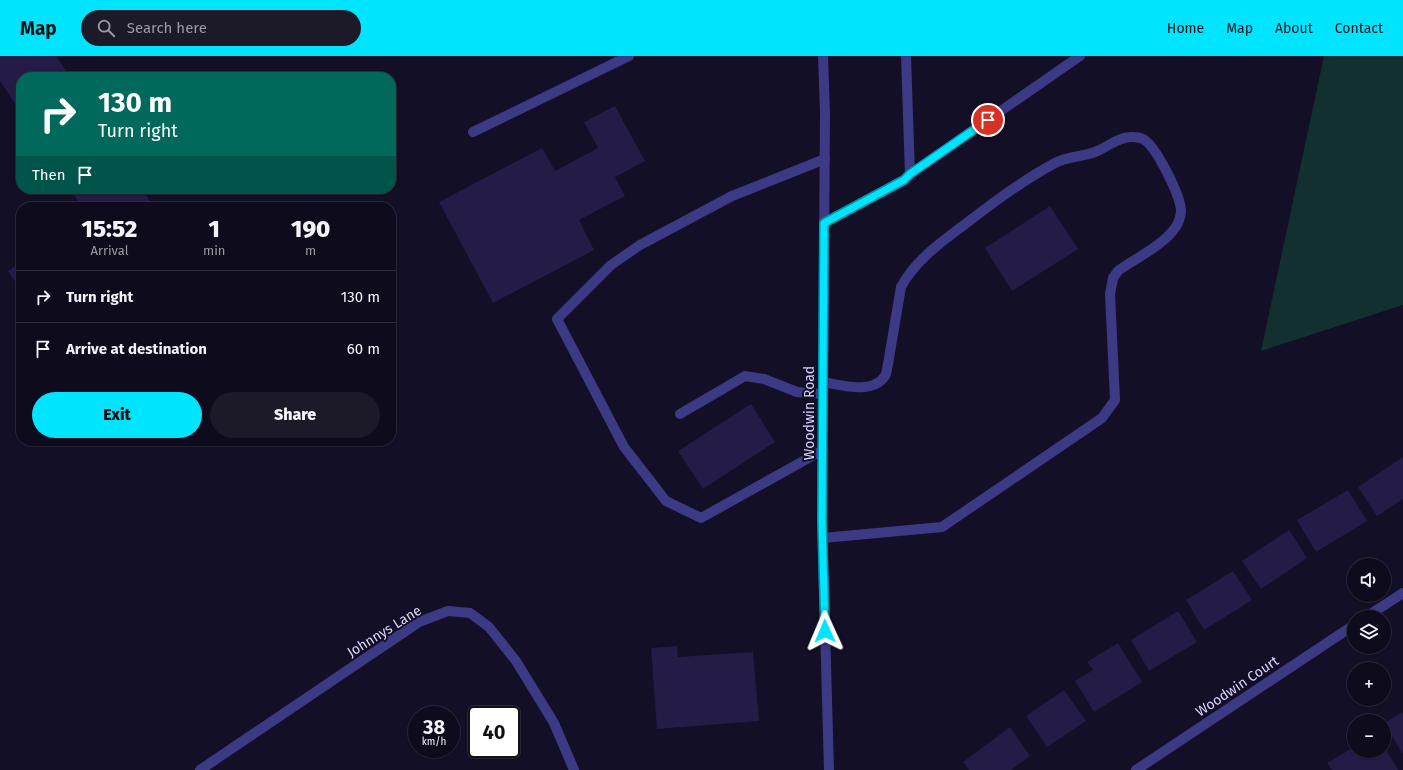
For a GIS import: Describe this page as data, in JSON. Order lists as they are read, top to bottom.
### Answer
{
  "streets": {
    "street": ["Woodwin Road", "Johnnys Lane", "Woodwin Court"]
  },
  "page": {
    "header": "Map",
    "search": "Search here",
    "nav": [
      "Home",
      "Map",
      "About",
      "Contact"
    ],
    "turn": ["130 m", "Turn right"],
    "then": "Then",
    "eta": [
      "15:52",
      "Arrival",
      "1",
      "min",
      "190",
      "m"
    ],
    "list": [
      {
        "name": "Turn right",
        "value": "130 m"
      },
      {
        "name": "Arrive at destination",
        "value": "60 m"
      }
    ],
    "buttons": ["Exit", "Share"],
    "map_buttons": ["+", "−"],
    "speed": "38 km/h",
    "limit": "40"
  }
}
